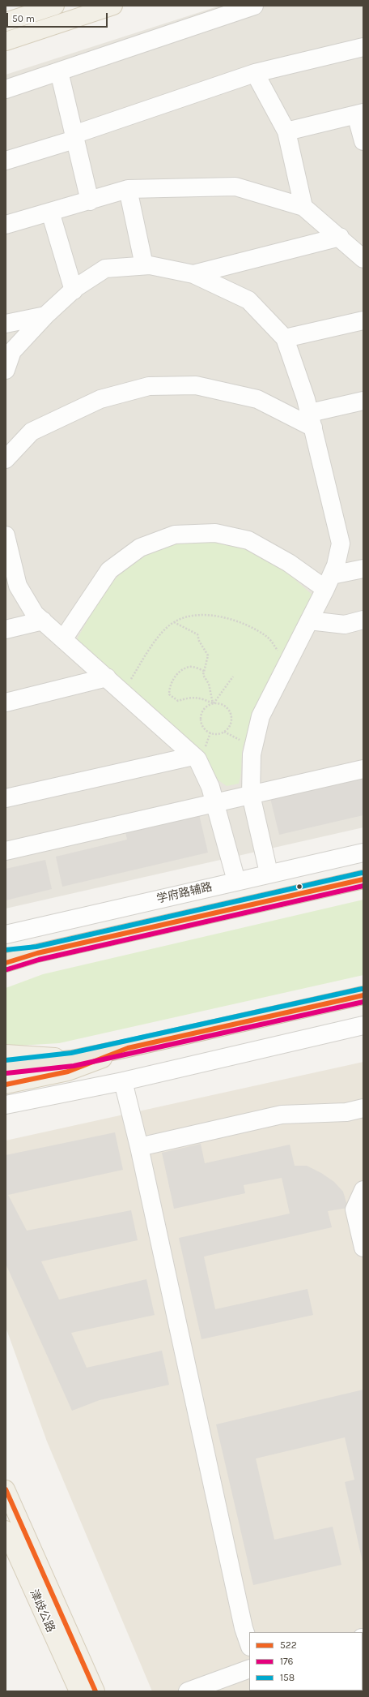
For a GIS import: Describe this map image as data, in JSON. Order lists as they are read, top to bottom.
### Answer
{
  "streets": {
    "main road": ["津歧公路"],
    "street": ["学府路辅路"]
  },
  "lines": ["transit line 158", "transit line 522", "transit line 176"],
  "legend": ["522", "176", "158"],
  "scale_bar": "50 m"
}
